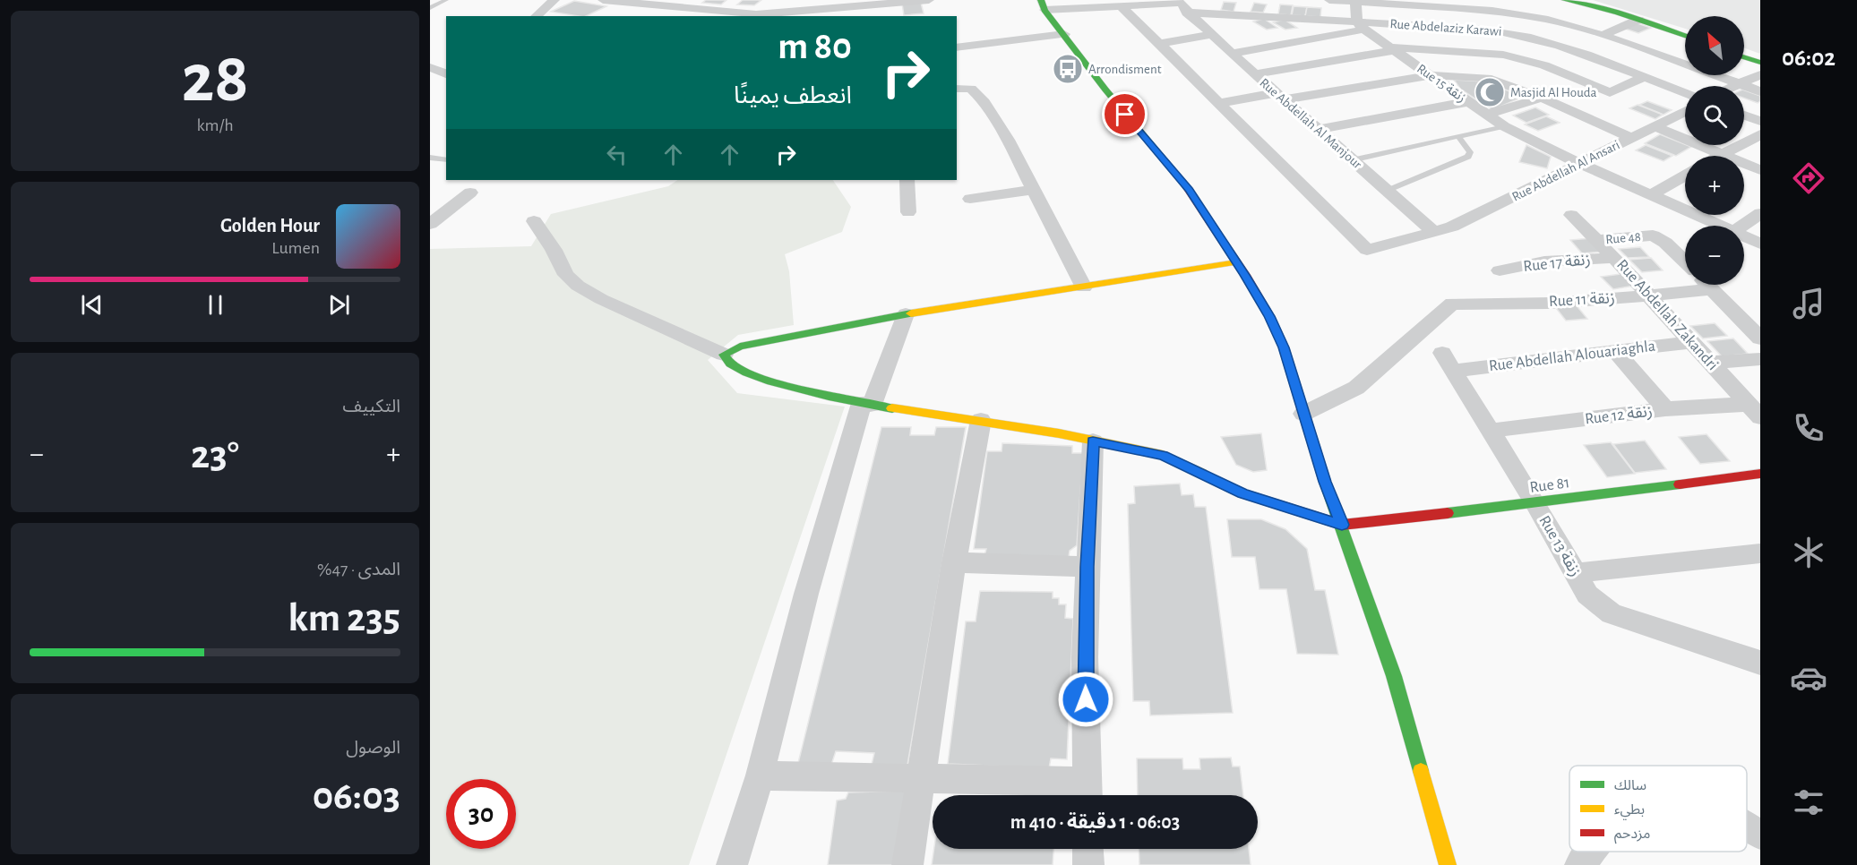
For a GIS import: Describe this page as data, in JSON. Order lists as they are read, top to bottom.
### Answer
{
  "streets": {
    "street": [
      "Rue Abdelaziz Karawi",
      "Rue 15 زنقة",
      "Rue Abdellah Al Manjour",
      "Rue Abdellah Al Ansari",
      "Rue 48",
      "Rue 17 زنقة",
      "Rue 11 زنقة",
      "Rue Abdellah Zakandri",
      "Rue Abdellah Alouariaghla",
      "Rue 12 زنقة",
      "Rue 81",
      "Rue 13 زنقة"
    ]
  },
  "crossings": [
    ["Rue Abdelaziz Karawi", "Rue 15 زنقة"],
    ["Rue Abdelaziz Karawi", "Rue Abdellah Al Manjour"],
    ["Rue 15 زنقة", "Rue Abdellah Al Ansari"],
    ["Rue Abdellah Al Manjour", "Rue Abdellah Al Ansari"],
    ["Rue 48", "Rue Abdellah Zakandri"],
    ["Rue 17 زنقة", "Rue Abdellah Zakandri"],
    ["Rue 11 زنقة", "Rue Abdellah Zakandri"],
    ["Rue Abdellah Zakandri", "Rue Abdellah Alouariaghla"],
    ["Rue Abdellah Zakandri", "Rue 12 زنقة"],
    ["Rue Abdellah Alouariaghla", "Rue 13 زنقة"],
    ["Rue 12 زنقة", "Rue 13 زنقة"],
    ["Rue 81", "Rue 13 زنقة"]
  ],
  "places": {
    "bus stop": ["Arrondisment"],
    "mosque": ["Masjid Al Houda"]
  },
  "legend": ["سالك", "بطيء", "مزدحم"],
  "north": "top left",
  "page": {
    "tabs": "06:02",
    "tile": [
      ["28", "km/h"],
      "التكييف",
      ["المدى · 47%", "235 km"],
      ["الوصول", "06:03"]
    ],
    "map_buttons": ["+", "−"],
    "turn": ["80 m", "انعطف يمينًا"],
    "song": ["Golden Hour", "Lumen"],
    "heat": ["−", "23°", "+"],
    "limit": "30",
    "trip": "06:03 · 1 دقيقة · 410 m"
  }
}
